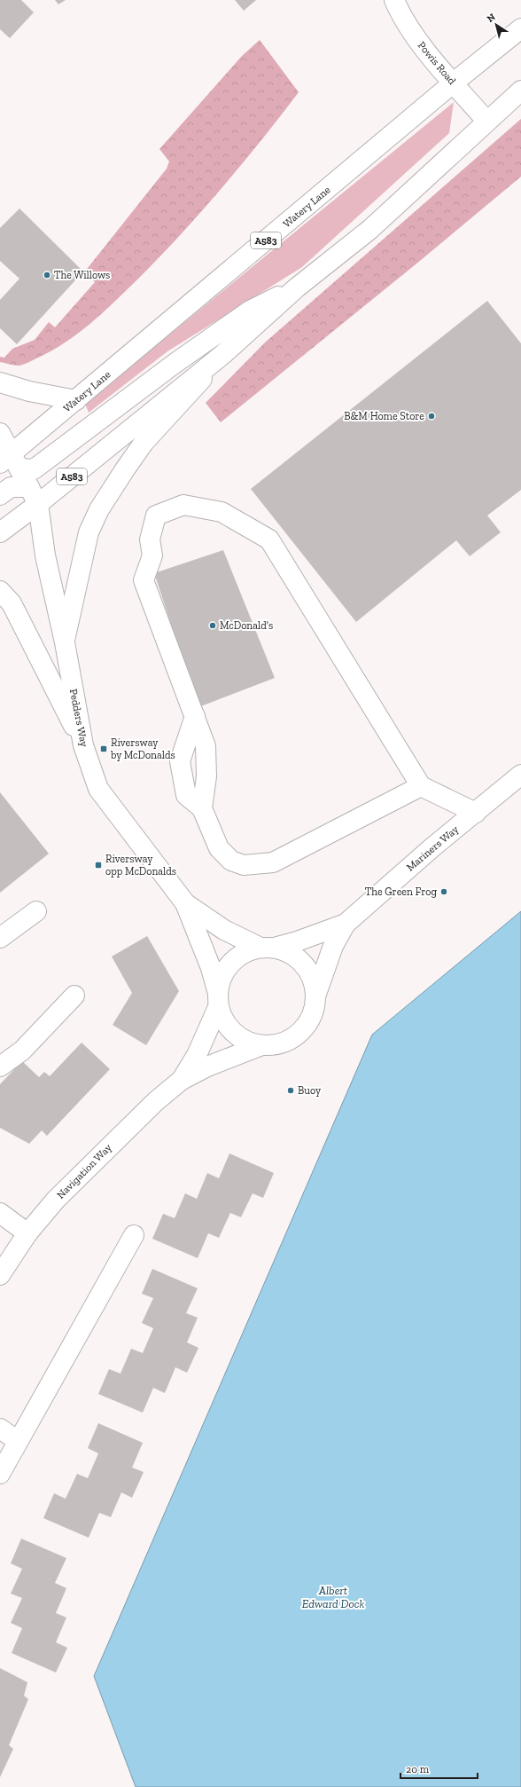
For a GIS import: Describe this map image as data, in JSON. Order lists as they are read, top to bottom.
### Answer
{
  "streets": {
    "main road": [
      "Powis Road",
      "Watery Lane",
      "A583",
      "Pedders Way",
      "Mariners Way",
      "Navigation Way"
    ]
  },
  "crossings": [
    ["Powis Road", "Watery Lane"],
    ["Powis Road", "A583"],
    ["Watery Lane", "A583"],
    ["Watery Lane", "Pedders Way"],
    ["A583", "Pedders Way"],
    ["Pedders Way", "Mariners Way"],
    ["Pedders Way", "Navigation Way"],
    ["Mariners Way", "Navigation Way"]
  ],
  "water": ["Albert Edward Dock"],
  "places": {
    "other": [
      "The Willows",
      "B&M Home Store",
      "McDonald's",
      "The Green Frog",
      "Buoy"
    ],
    "transit": ["Riversway by McDonalds", "Riversway opp McDonalds"]
  },
  "scale_bar": "20 m",
  "north": "top left"
}
